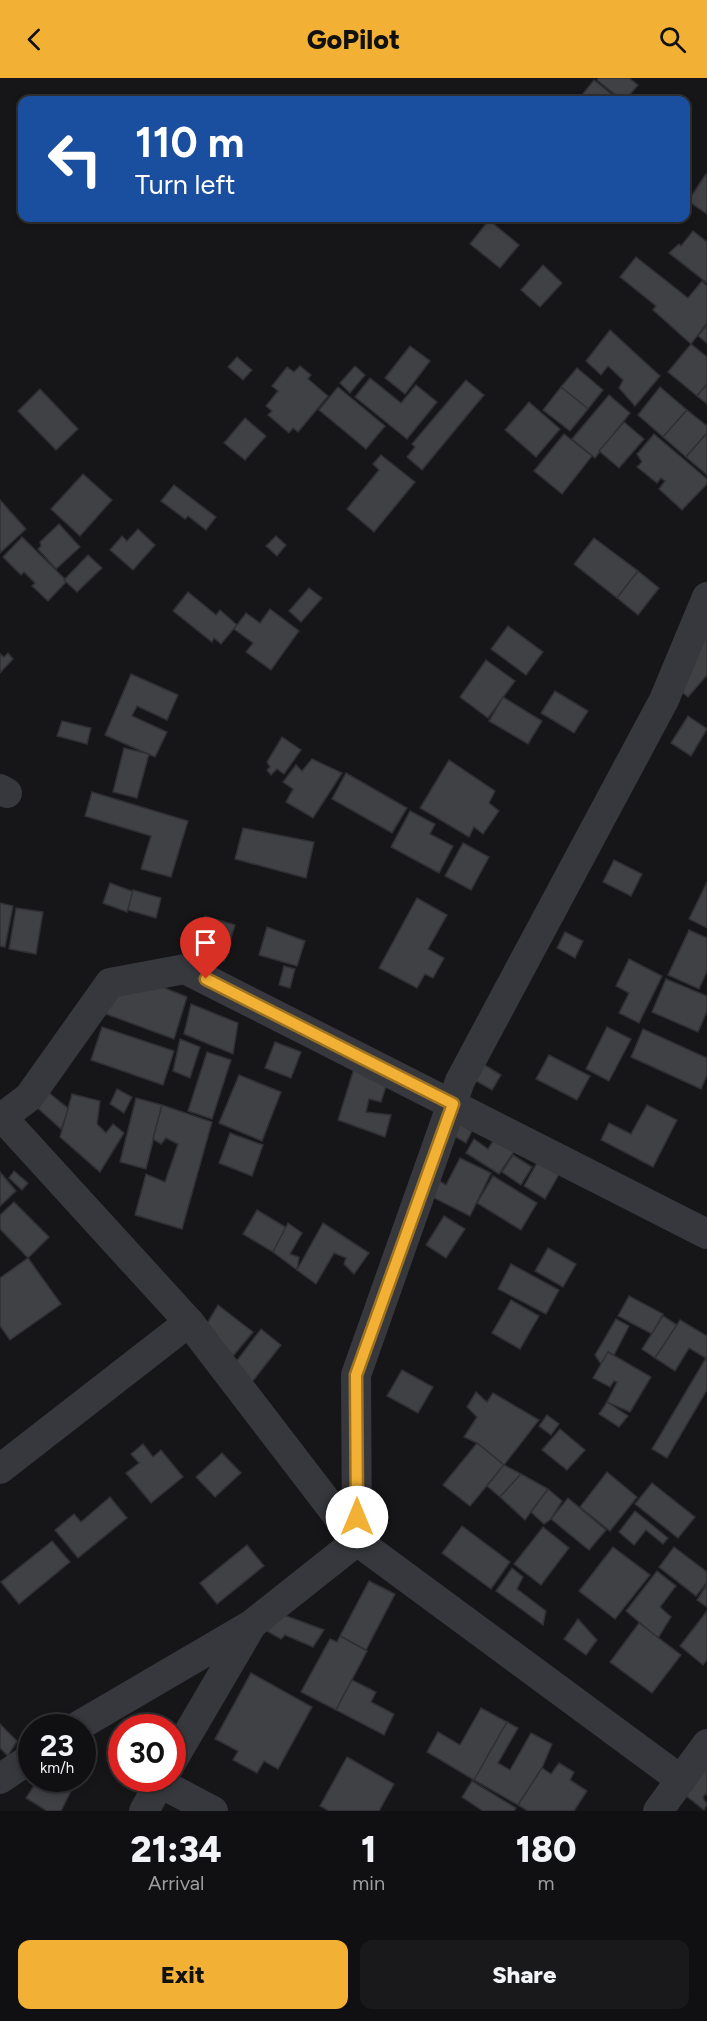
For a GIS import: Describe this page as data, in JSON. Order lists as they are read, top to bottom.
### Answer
{
  "page": {
    "header": "GoPilot",
    "turn": ["110 m", "Turn left"],
    "speed": "23 km/h",
    "limit": "30",
    "eta": [
      "21:34",
      "Arrival",
      "1",
      "min",
      "180",
      "m"
    ],
    "buttons": ["Exit", "Share"]
  }
}
